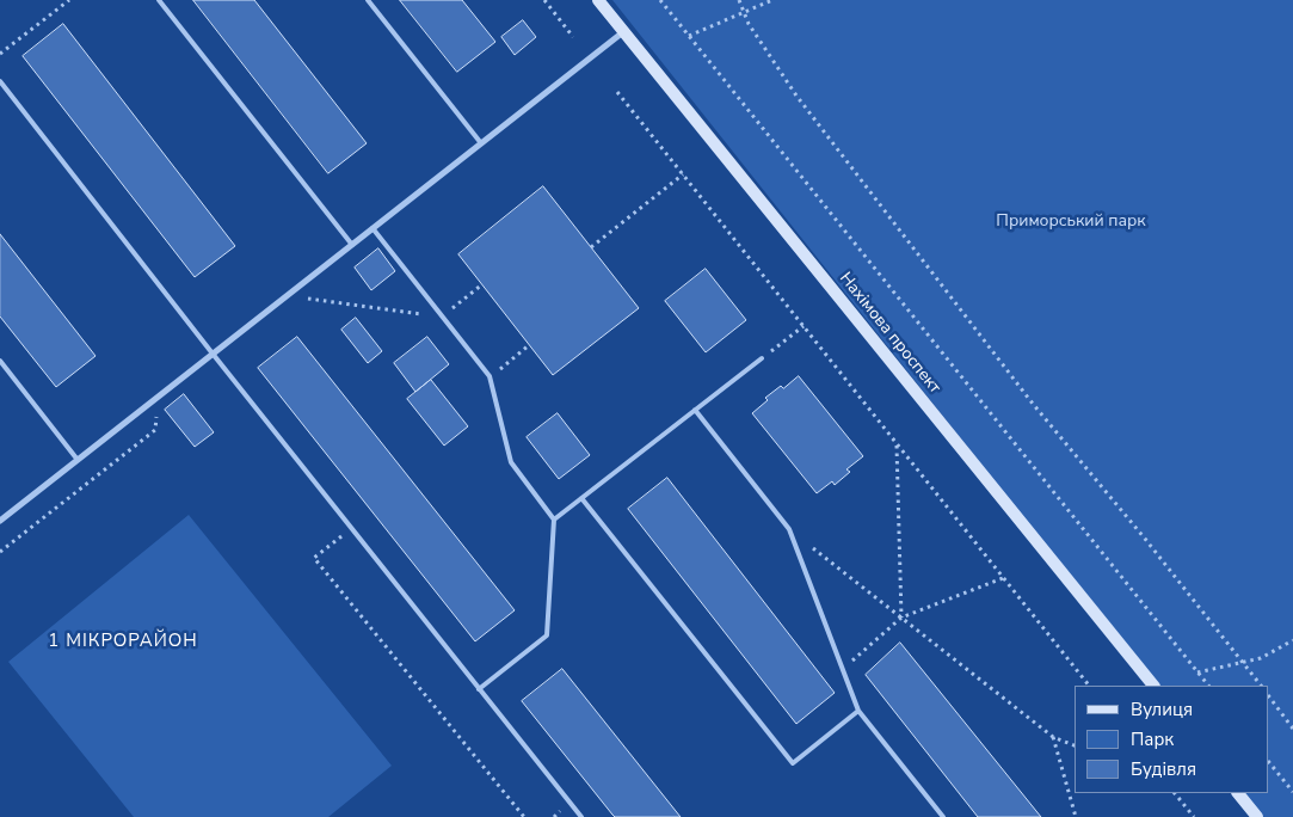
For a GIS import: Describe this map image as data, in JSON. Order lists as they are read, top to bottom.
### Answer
{
  "streets": {
    "main road": ["Нахімова проспект"]
  },
  "districts": ["1 МІКРОРАЙОН"],
  "parks": ["Приморський парк"],
  "legend": ["Вулиця", "Парк", "Будівля"]
}
